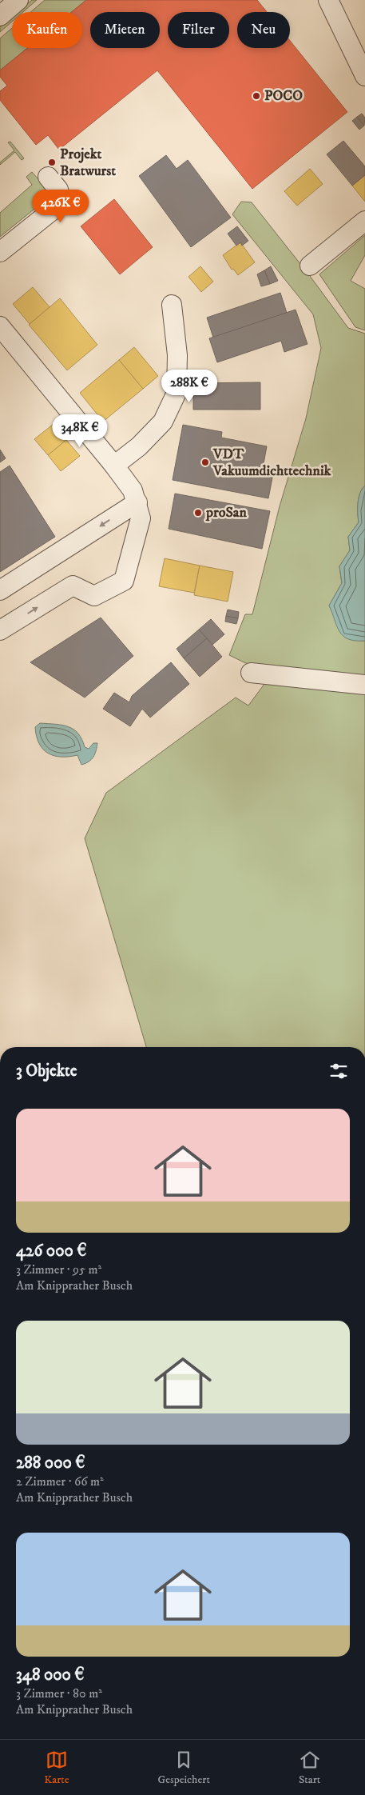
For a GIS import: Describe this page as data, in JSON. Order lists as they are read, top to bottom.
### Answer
{
  "places": [
    "POCO",
    "Projekt Bratwurst",
    "VDT Vakuumdichttechnik",
    "proSan"
  ],
  "page": {
    "chip": [
      "Kaufen",
      "Mieten",
      "Filter",
      "Neu"
    ],
    "price": ["426K €", "288K €", "348K €"],
    "heading": "3 Objekte",
    "list": [
      {
        "name": "426 000 €",
        "note": "3 Zimmer · 95 m² · Am Knipprather Busch"
      },
      {
        "name": "288 000 €",
        "note": "2 Zimmer · 66 m² · Am Knipprather Busch"
      },
      {
        "name": "348 000 €",
        "note": "3 Zimmer · 80 m² · Am Knipprather Busch"
      }
    ],
    "tabs": ["Karte", "Gespeichert", "Start"]
  }
}
